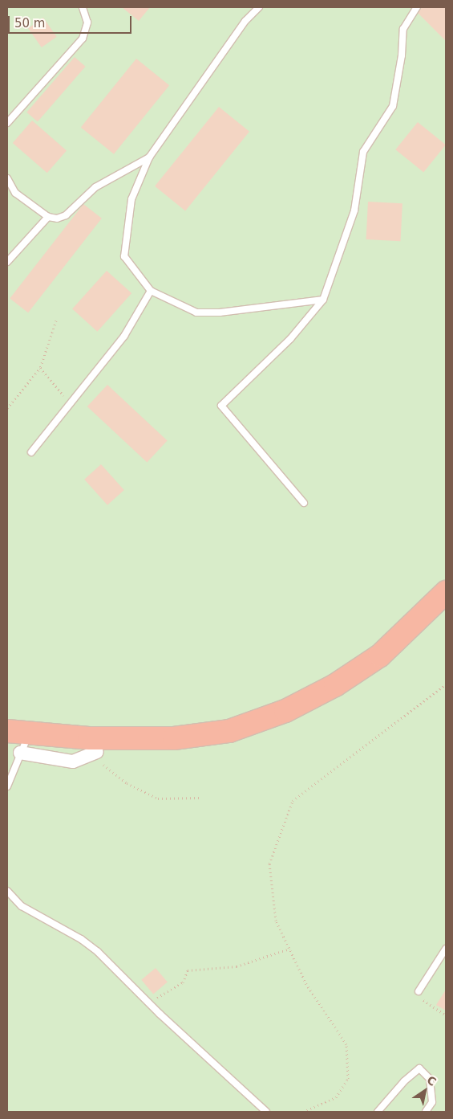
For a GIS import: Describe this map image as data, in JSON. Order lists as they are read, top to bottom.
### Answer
{
  "scale_bar": "50 m",
  "north": "top right"
}
